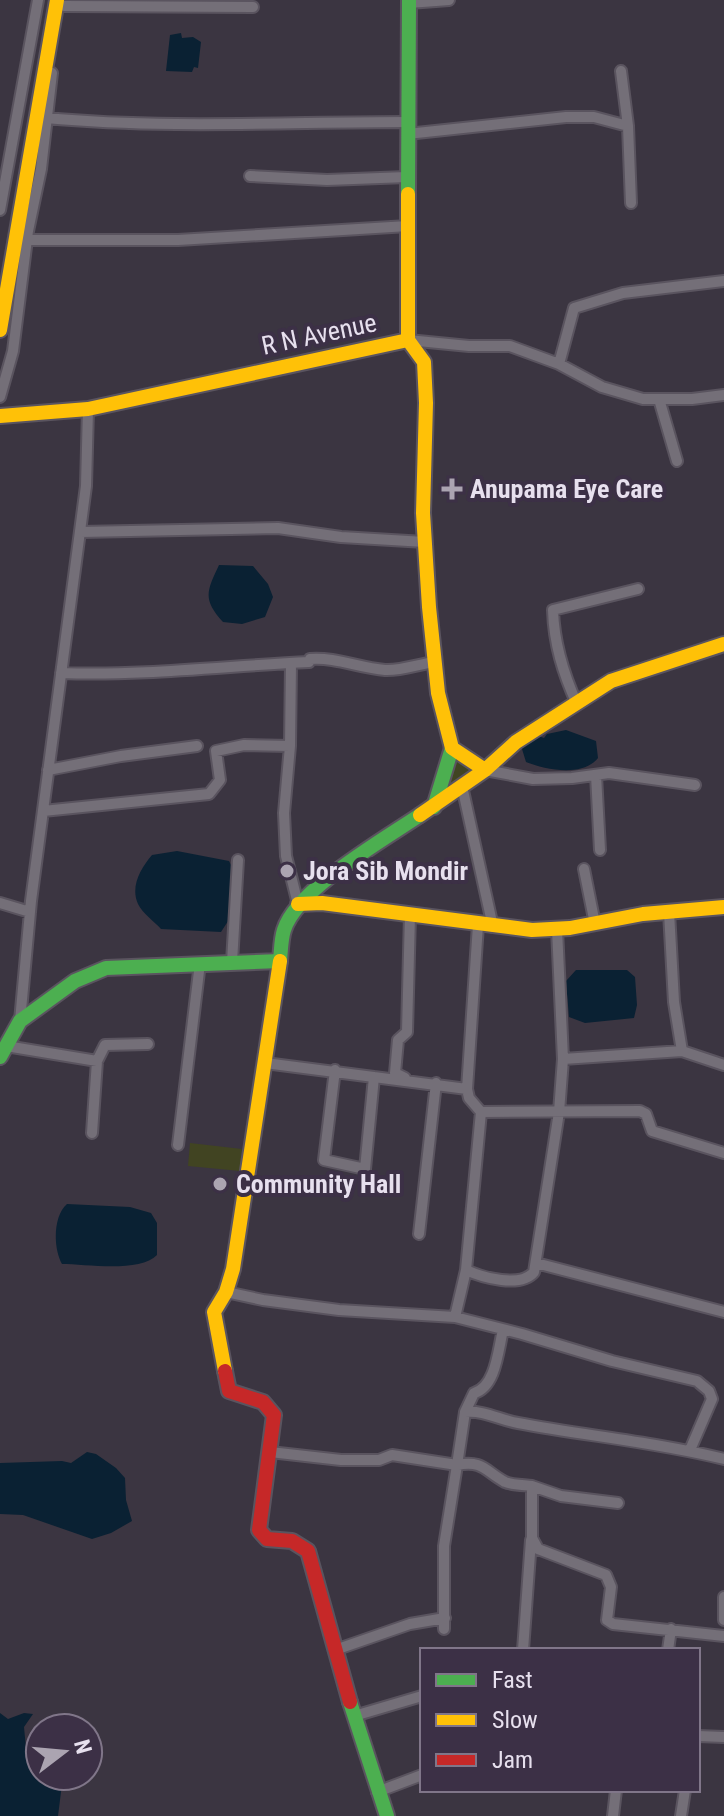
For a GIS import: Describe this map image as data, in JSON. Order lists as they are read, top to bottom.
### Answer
{
  "streets": {
    "street": ["R N Avenue"]
  },
  "places": {
    "health": ["Anupama Eye Care"],
    "other": ["Jora Sib Mondir", "Community Hall"]
  },
  "legend": ["Fast", "Slow", "Jam"],
  "north": "right"
}
